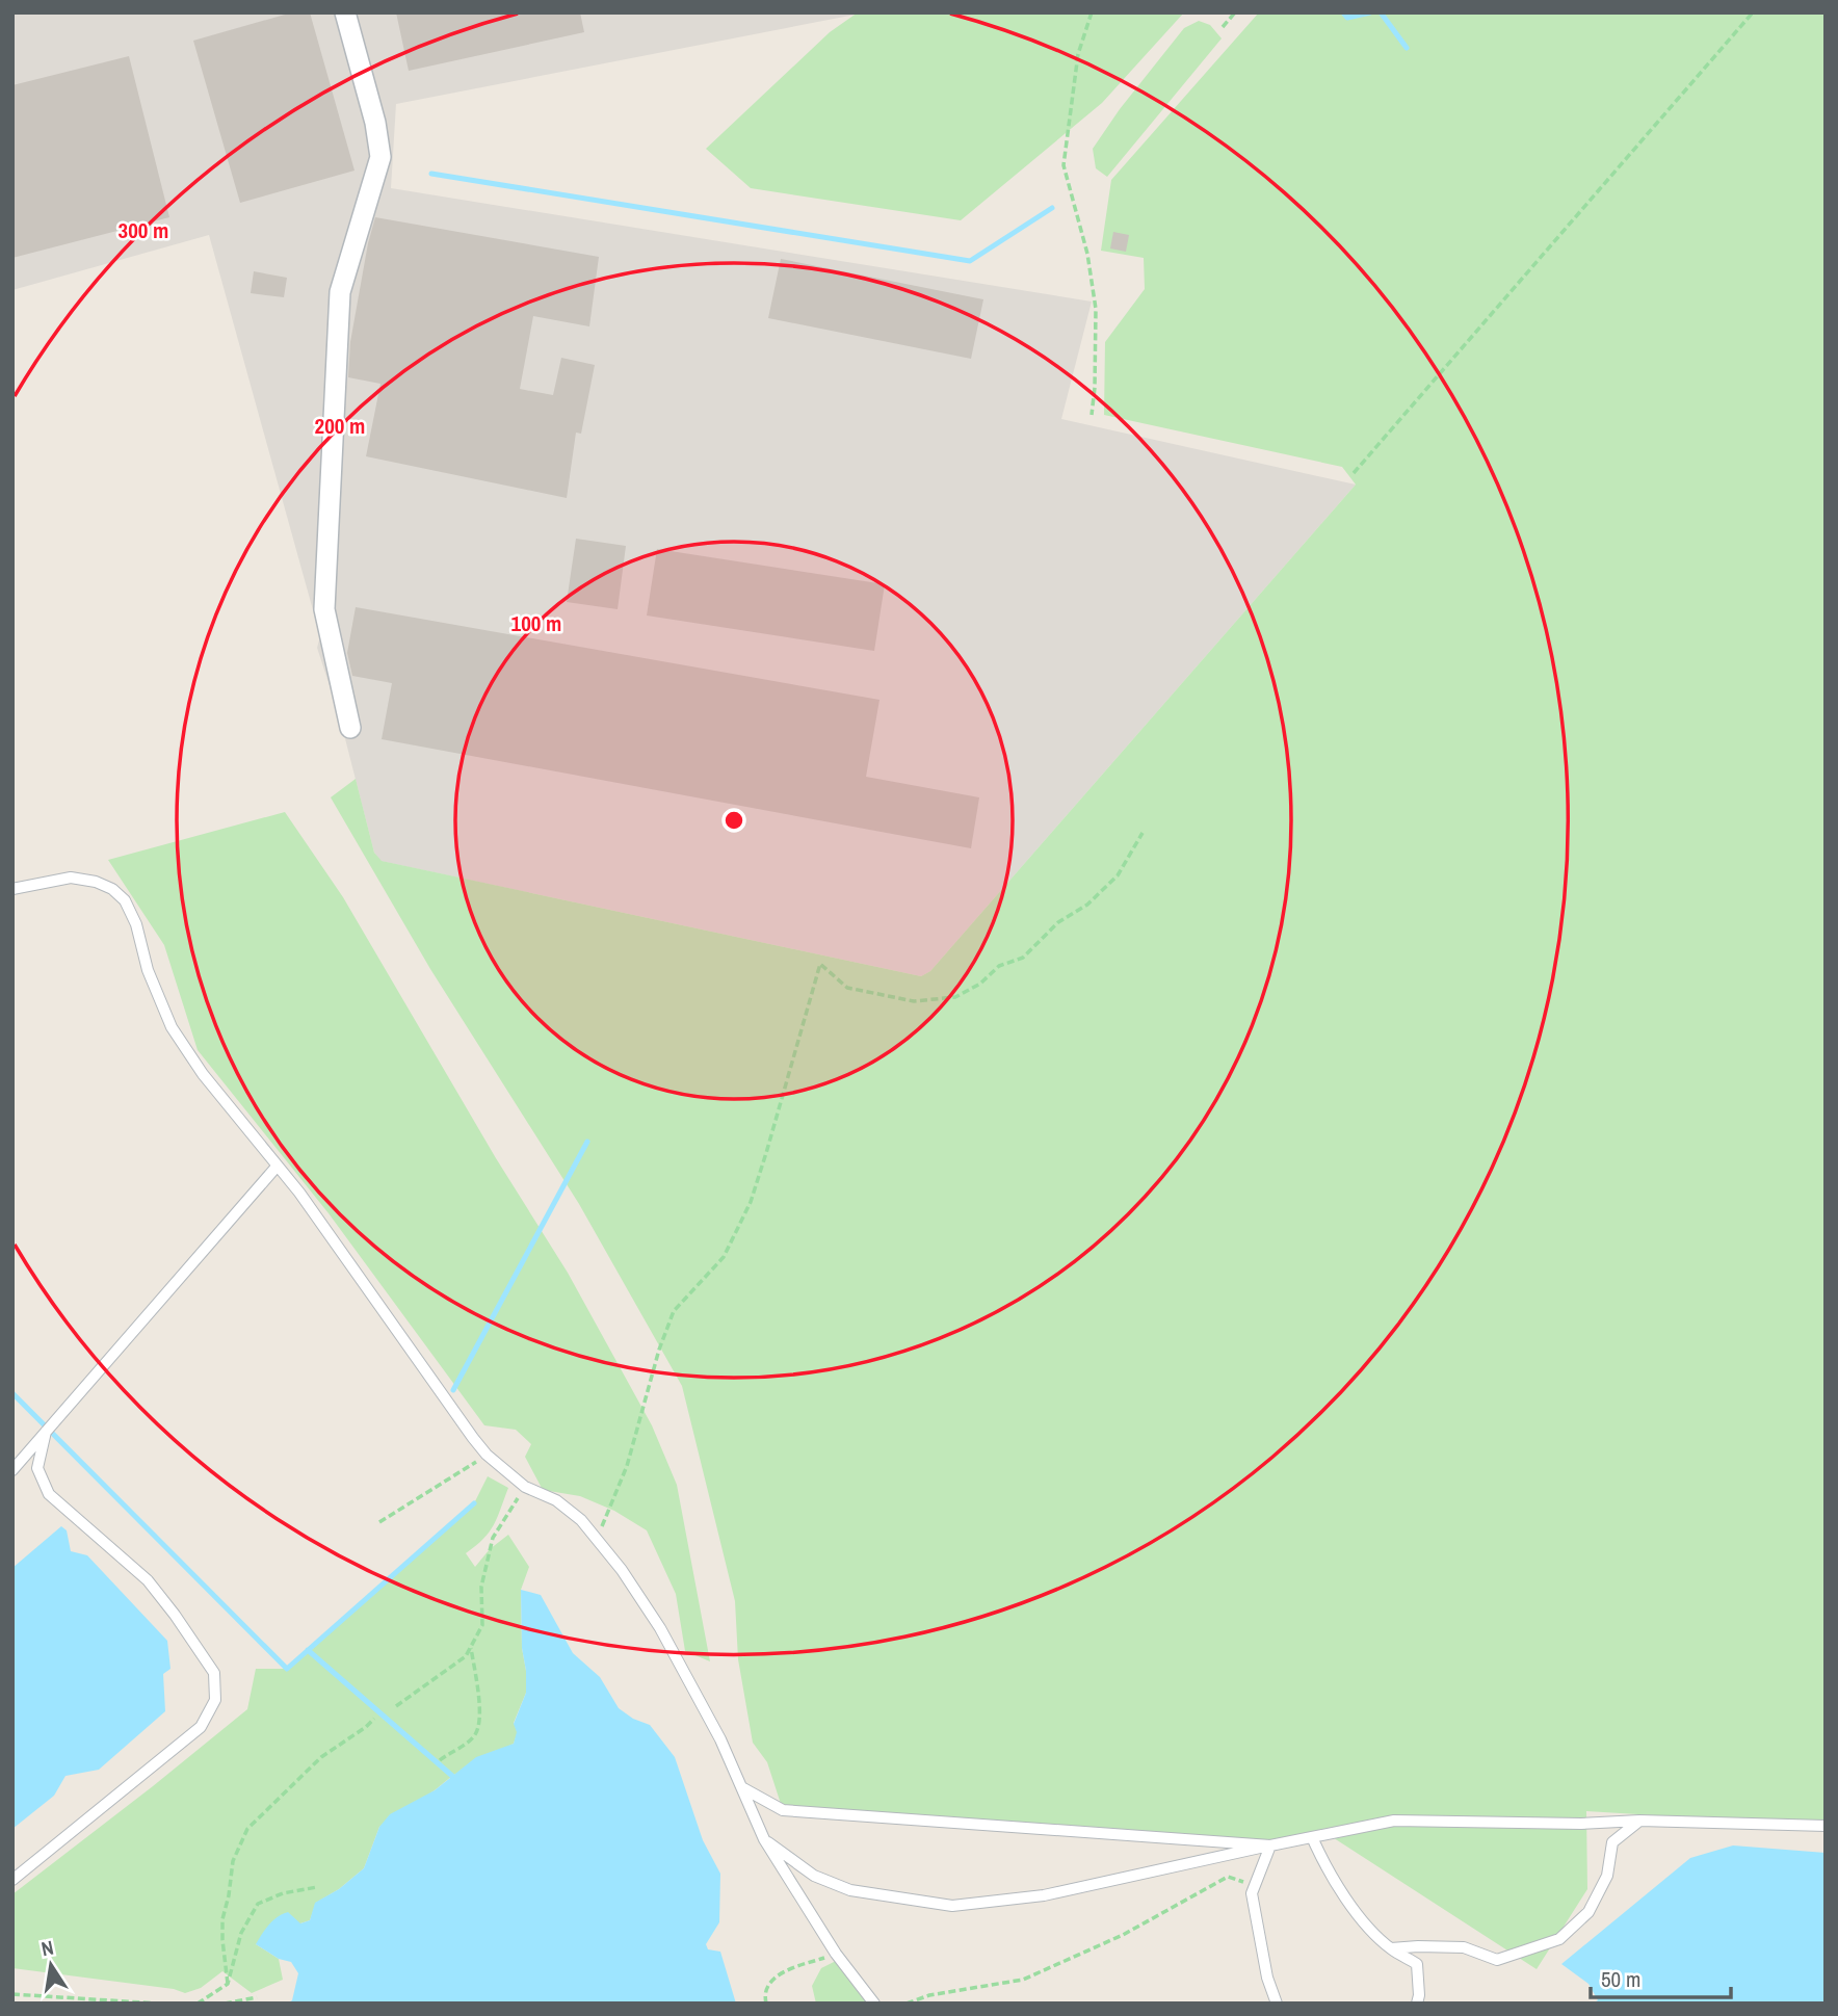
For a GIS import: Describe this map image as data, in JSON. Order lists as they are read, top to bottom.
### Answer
{
  "scale_bar": "50 m",
  "north": "top",
  "rings": ["300 m", "200 m", "100 m"]
}
